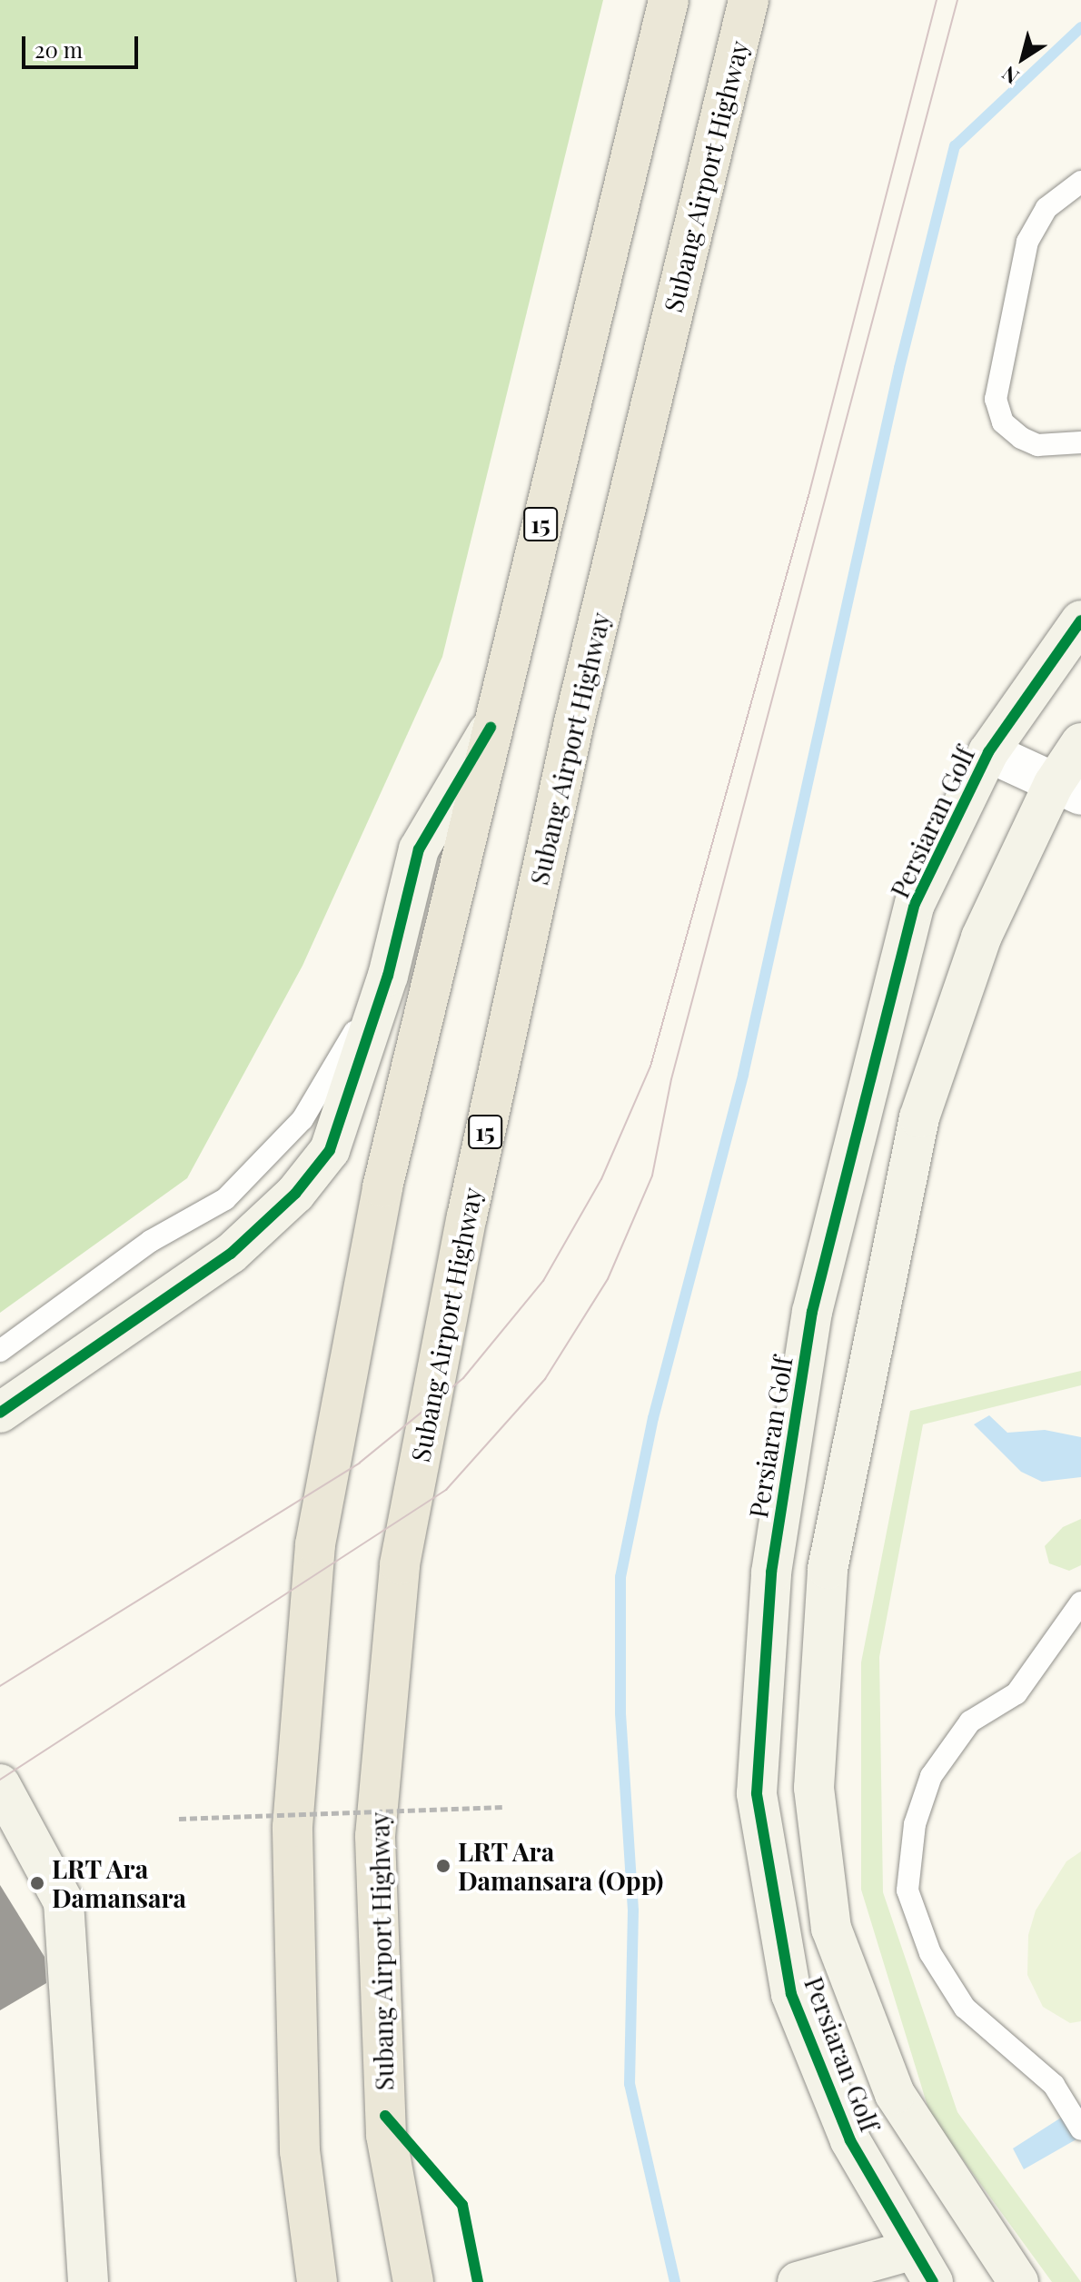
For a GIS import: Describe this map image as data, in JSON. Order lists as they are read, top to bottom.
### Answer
{
  "streets": {
    "main road": ["Subang Airport Highway", "15"],
    "street": ["Persiaran Golf"]
  },
  "places": ["LRT Ara Damansara (Opp)", "LRT Ara Damansara"],
  "scale_bar": "20 m",
  "north": "bottom left"
}
